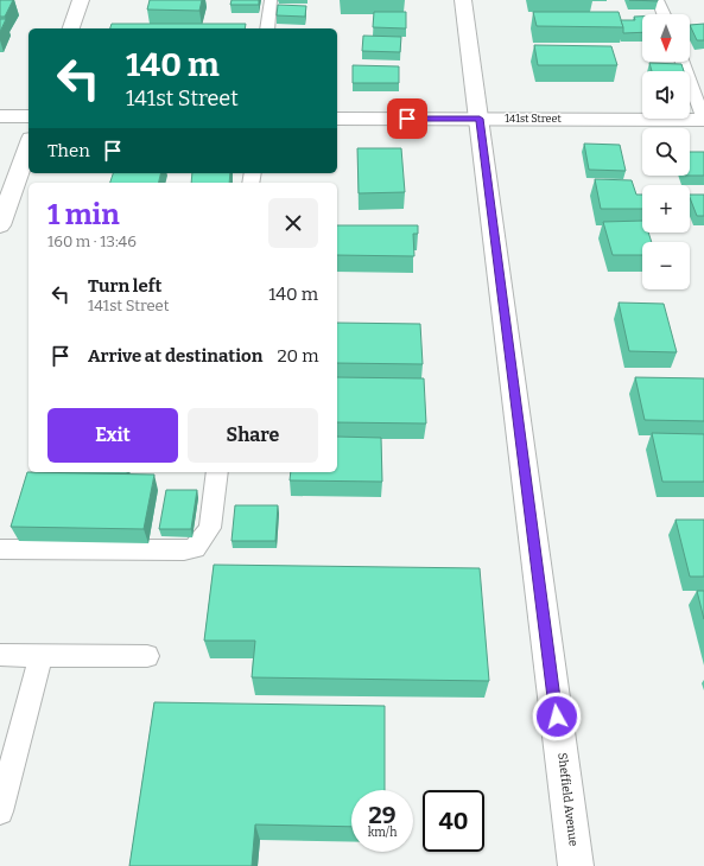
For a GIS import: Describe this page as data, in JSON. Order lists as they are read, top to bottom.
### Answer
{
  "streets": {
    "street": ["141st Street", "Sheffield Avenue"]
  },
  "crossings": [
    ["141st Street", "Sheffield Avenue"]
  ],
  "north": "bottom",
  "page": {
    "map_buttons": ["+", "−"],
    "turn": ["140 m", "141st Street"],
    "then": "Then",
    "heading": ["1 min", "160 m · 13:46"],
    "list": [
      {
        "name": "Turn left",
        "note": "141st Street",
        "value": "140 m"
      },
      {
        "name": "Arrive at destination",
        "value": "20 m"
      }
    ],
    "buttons": ["Exit", "Share"],
    "speed": "29 km/h",
    "limit": "40"
  }
}
